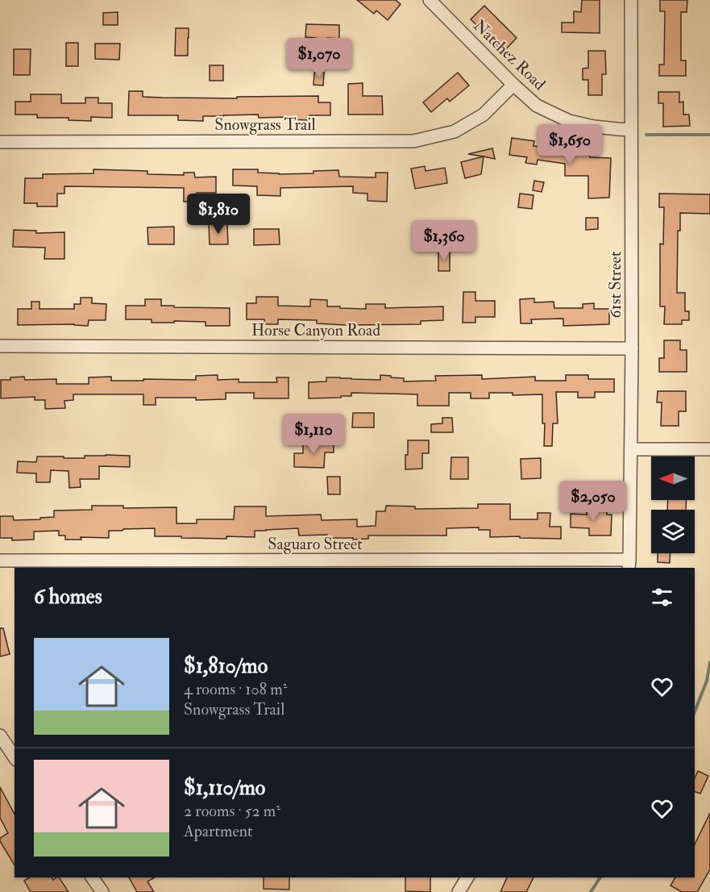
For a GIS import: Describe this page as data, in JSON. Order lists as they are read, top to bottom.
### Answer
{
  "streets": {
    "street": [
      "Natchez Road",
      "Snowgrass Trail",
      "61st Street",
      "Horse Canyon Road",
      "Saguaro Street"
    ]
  },
  "crossings": [
    ["Natchez Road", "Snowgrass Trail"],
    ["Natchez Road", "61st Street"],
    ["61st Street", "Horse Canyon Road"],
    ["61st Street", "Saguaro Street"]
  ],
  "north": "left",
  "page": {
    "price": [
      "$1,070",
      "$1,650",
      "$1,810",
      "$1,360",
      "$1,110",
      "$2,050"
    ],
    "heading": "6 homes",
    "list": [
      {
        "name": "$1,810/mo",
        "note": "4 rooms · 108 m² · Snowgrass Trail"
      },
      {
        "name": "$1,110/mo",
        "note": "2 rooms · 52 m² · Apartment"
      }
    ]
  }
}
